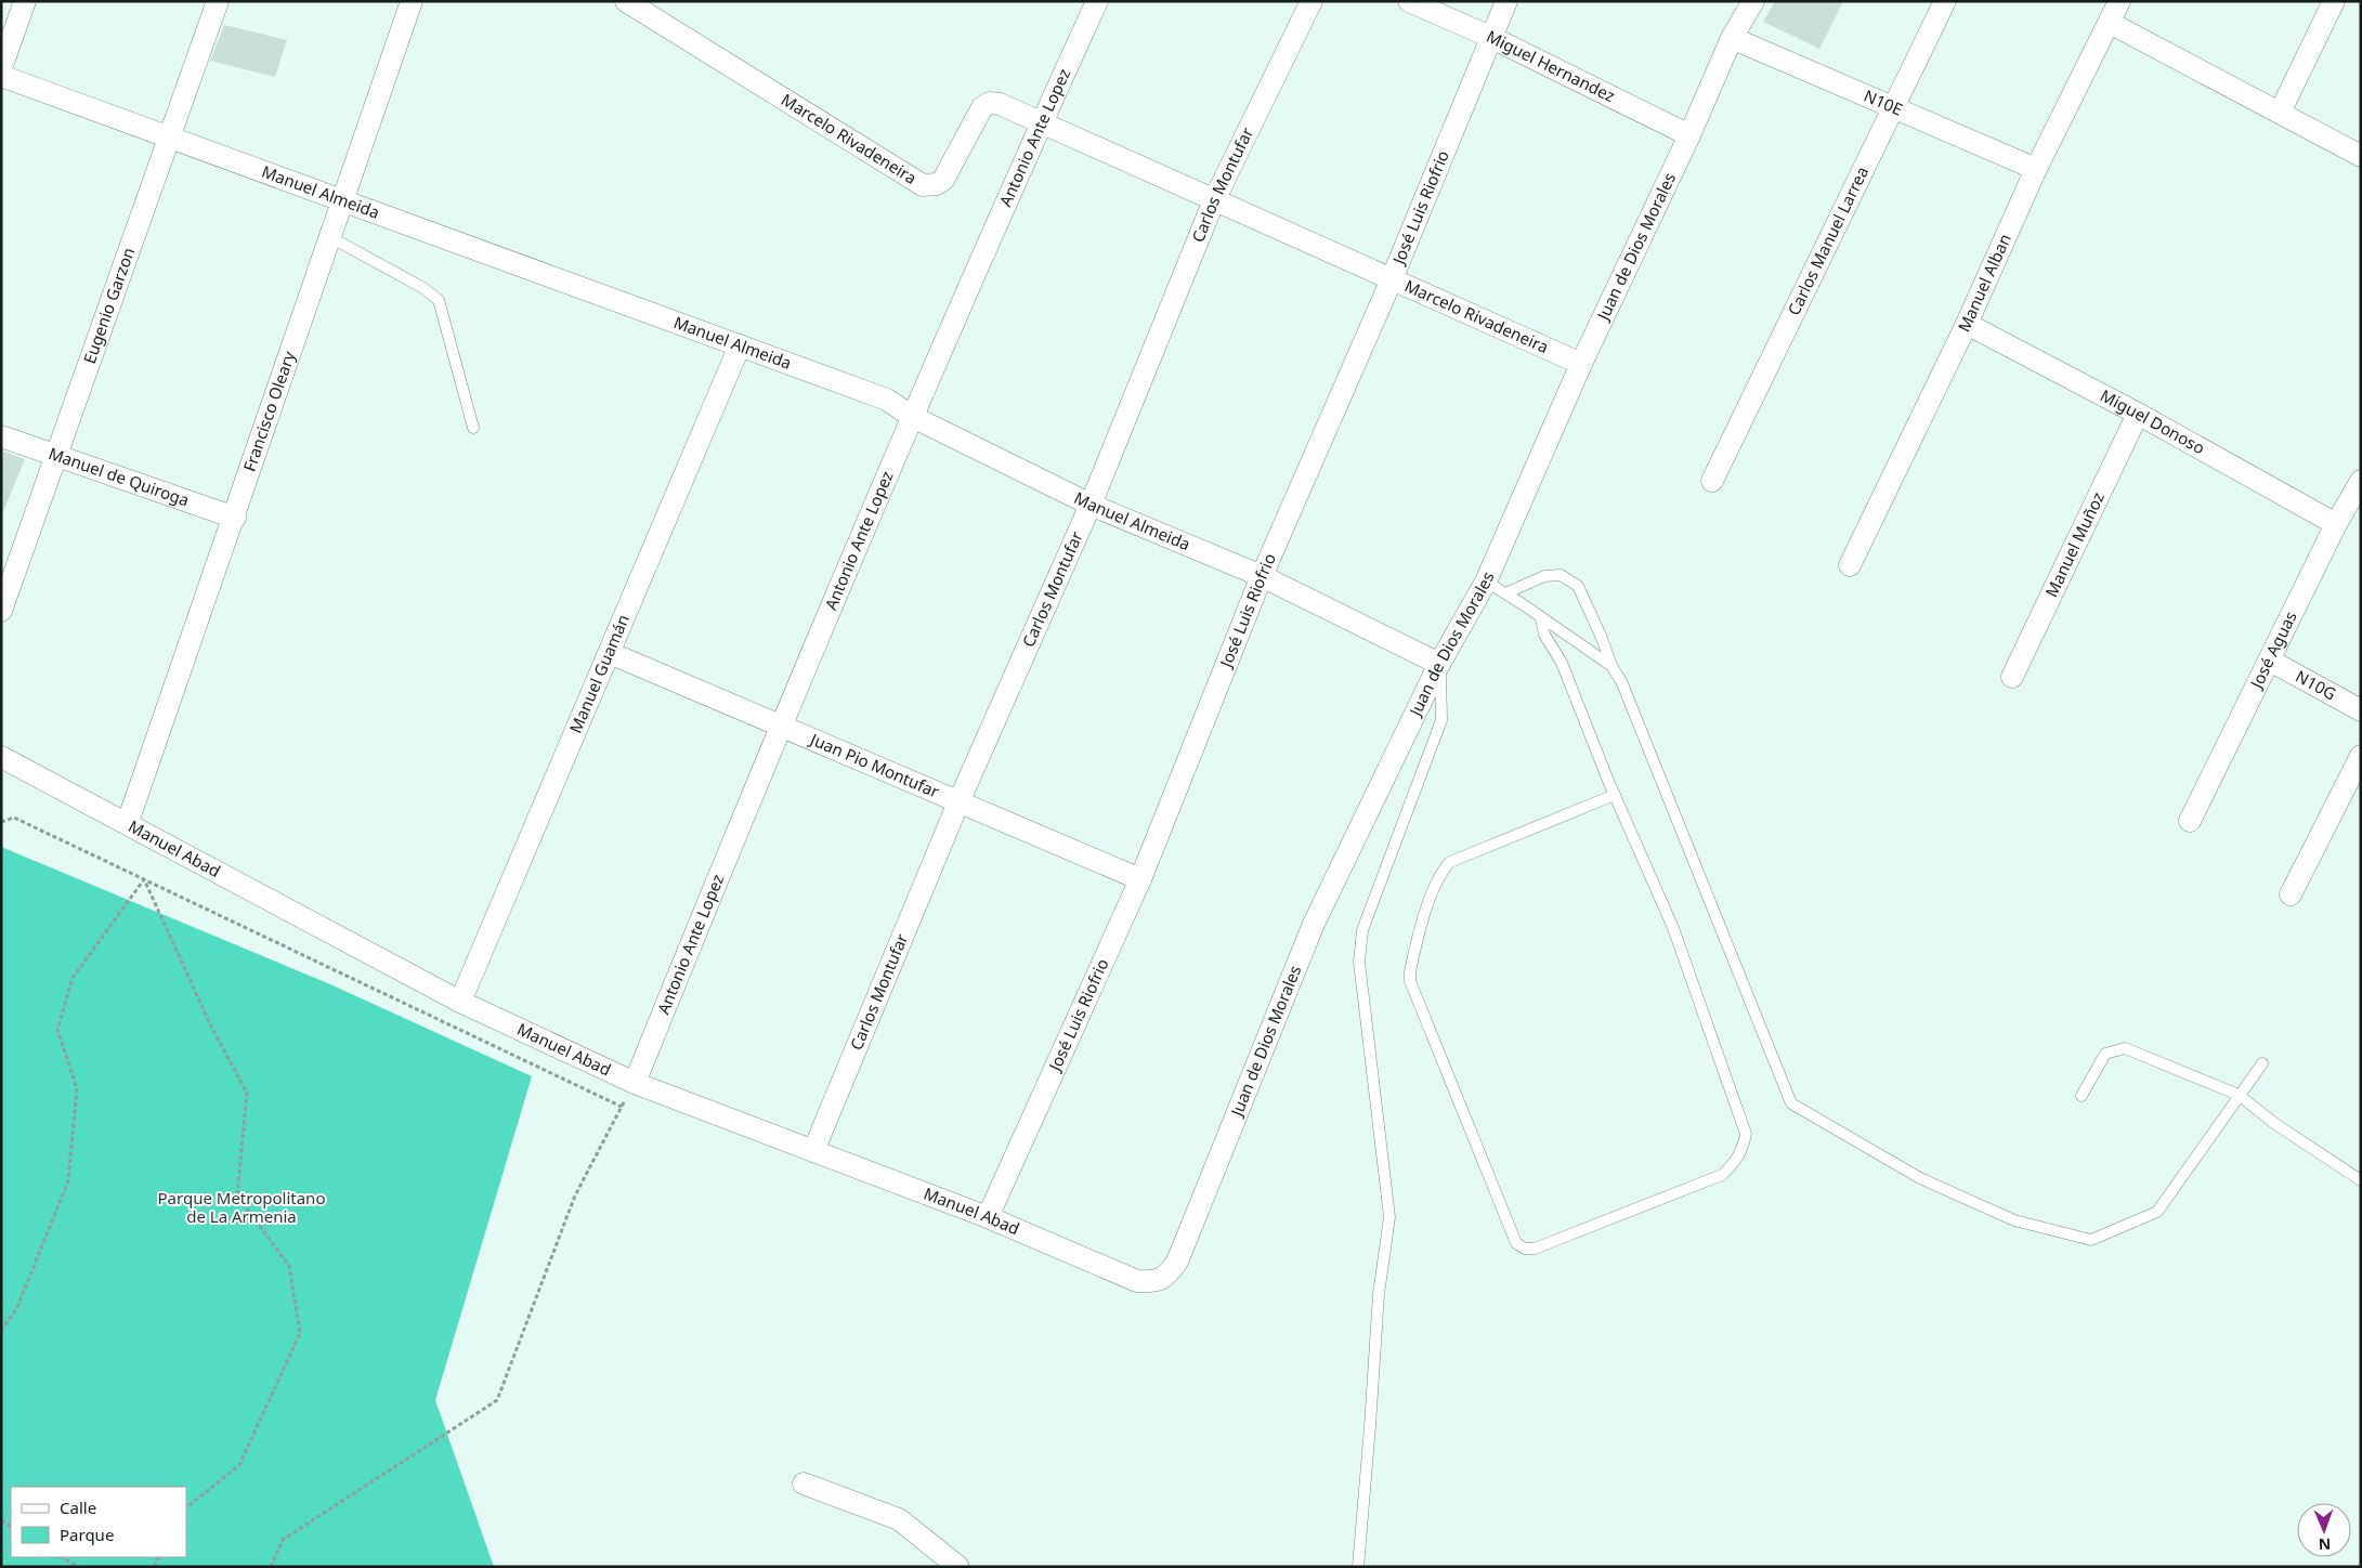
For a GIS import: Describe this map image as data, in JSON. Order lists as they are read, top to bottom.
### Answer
{
  "streets": {
    "street": [
      "Miguel Hernandez",
      "N10E",
      "Antonio Ante Lopez",
      "Marcelo Rivadeneira",
      "Carlos Montufar",
      "Manuel Almeida",
      "José Luis Riofrio",
      "Carlos Manuel Larrea",
      "Juan de Dios Morales",
      "Manuel Alban",
      "Eugenio Garzon",
      "Francisco Oleary",
      "Miguel Donoso",
      "Manuel de Quiroga",
      "Manuel Muñoz",
      "José Aguas",
      "Manuel Guamán",
      "N10G",
      "Juan Pio Montufar",
      "Manuel Abad"
    ]
  },
  "crossings": [
    ["Miguel Hernandez", "José Luis Riofrio"],
    ["Miguel Hernandez", "Juan de Dios Morales"],
    ["N10E", "Carlos Manuel Larrea"],
    ["N10E", "Juan de Dios Morales"],
    ["N10E", "Manuel Alban"],
    ["Antonio Ante Lopez", "Marcelo Rivadeneira"],
    ["Antonio Ante Lopez", "Manuel Almeida"],
    ["Antonio Ante Lopez", "Juan Pio Montufar"],
    ["Antonio Ante Lopez", "Manuel Abad"],
    ["Marcelo Rivadeneira", "Carlos Montufar"],
    ["Marcelo Rivadeneira", "José Luis Riofrio"],
    ["Marcelo Rivadeneira", "Juan de Dios Morales"],
    ["Carlos Montufar", "Manuel Almeida"],
    ["Carlos Montufar", "Juan Pio Montufar"],
    ["Carlos Montufar", "Manuel Abad"],
    ["Manuel Almeida", "José Luis Riofrio"],
    ["Manuel Almeida", "Juan de Dios Morales"],
    ["Manuel Almeida", "Eugenio Garzon"],
    ["Manuel Almeida", "Francisco Oleary"],
    ["Manuel Almeida", "Manuel Guamán"],
    ["José Luis Riofrio", "Juan Pio Montufar"],
    ["José Luis Riofrio", "Manuel Abad"],
    ["Juan de Dios Morales", "Manuel Abad"],
    ["Manuel Alban", "Miguel Donoso"],
    ["Eugenio Garzon", "Manuel de Quiroga"],
    ["Francisco Oleary", "Manuel de Quiroga"],
    ["Francisco Oleary", "Manuel Abad"],
    ["Miguel Donoso", "Manuel Muñoz"],
    ["Miguel Donoso", "José Aguas"],
    ["José Aguas", "N10G"],
    ["Manuel Guamán", "Juan Pio Montufar"],
    ["Manuel Guamán", "Manuel Abad"]
  ],
  "parks": ["Parque Metropolitano de La Armenia"],
  "legend": ["Calle", "Parque"],
  "north": "bottom"
}
